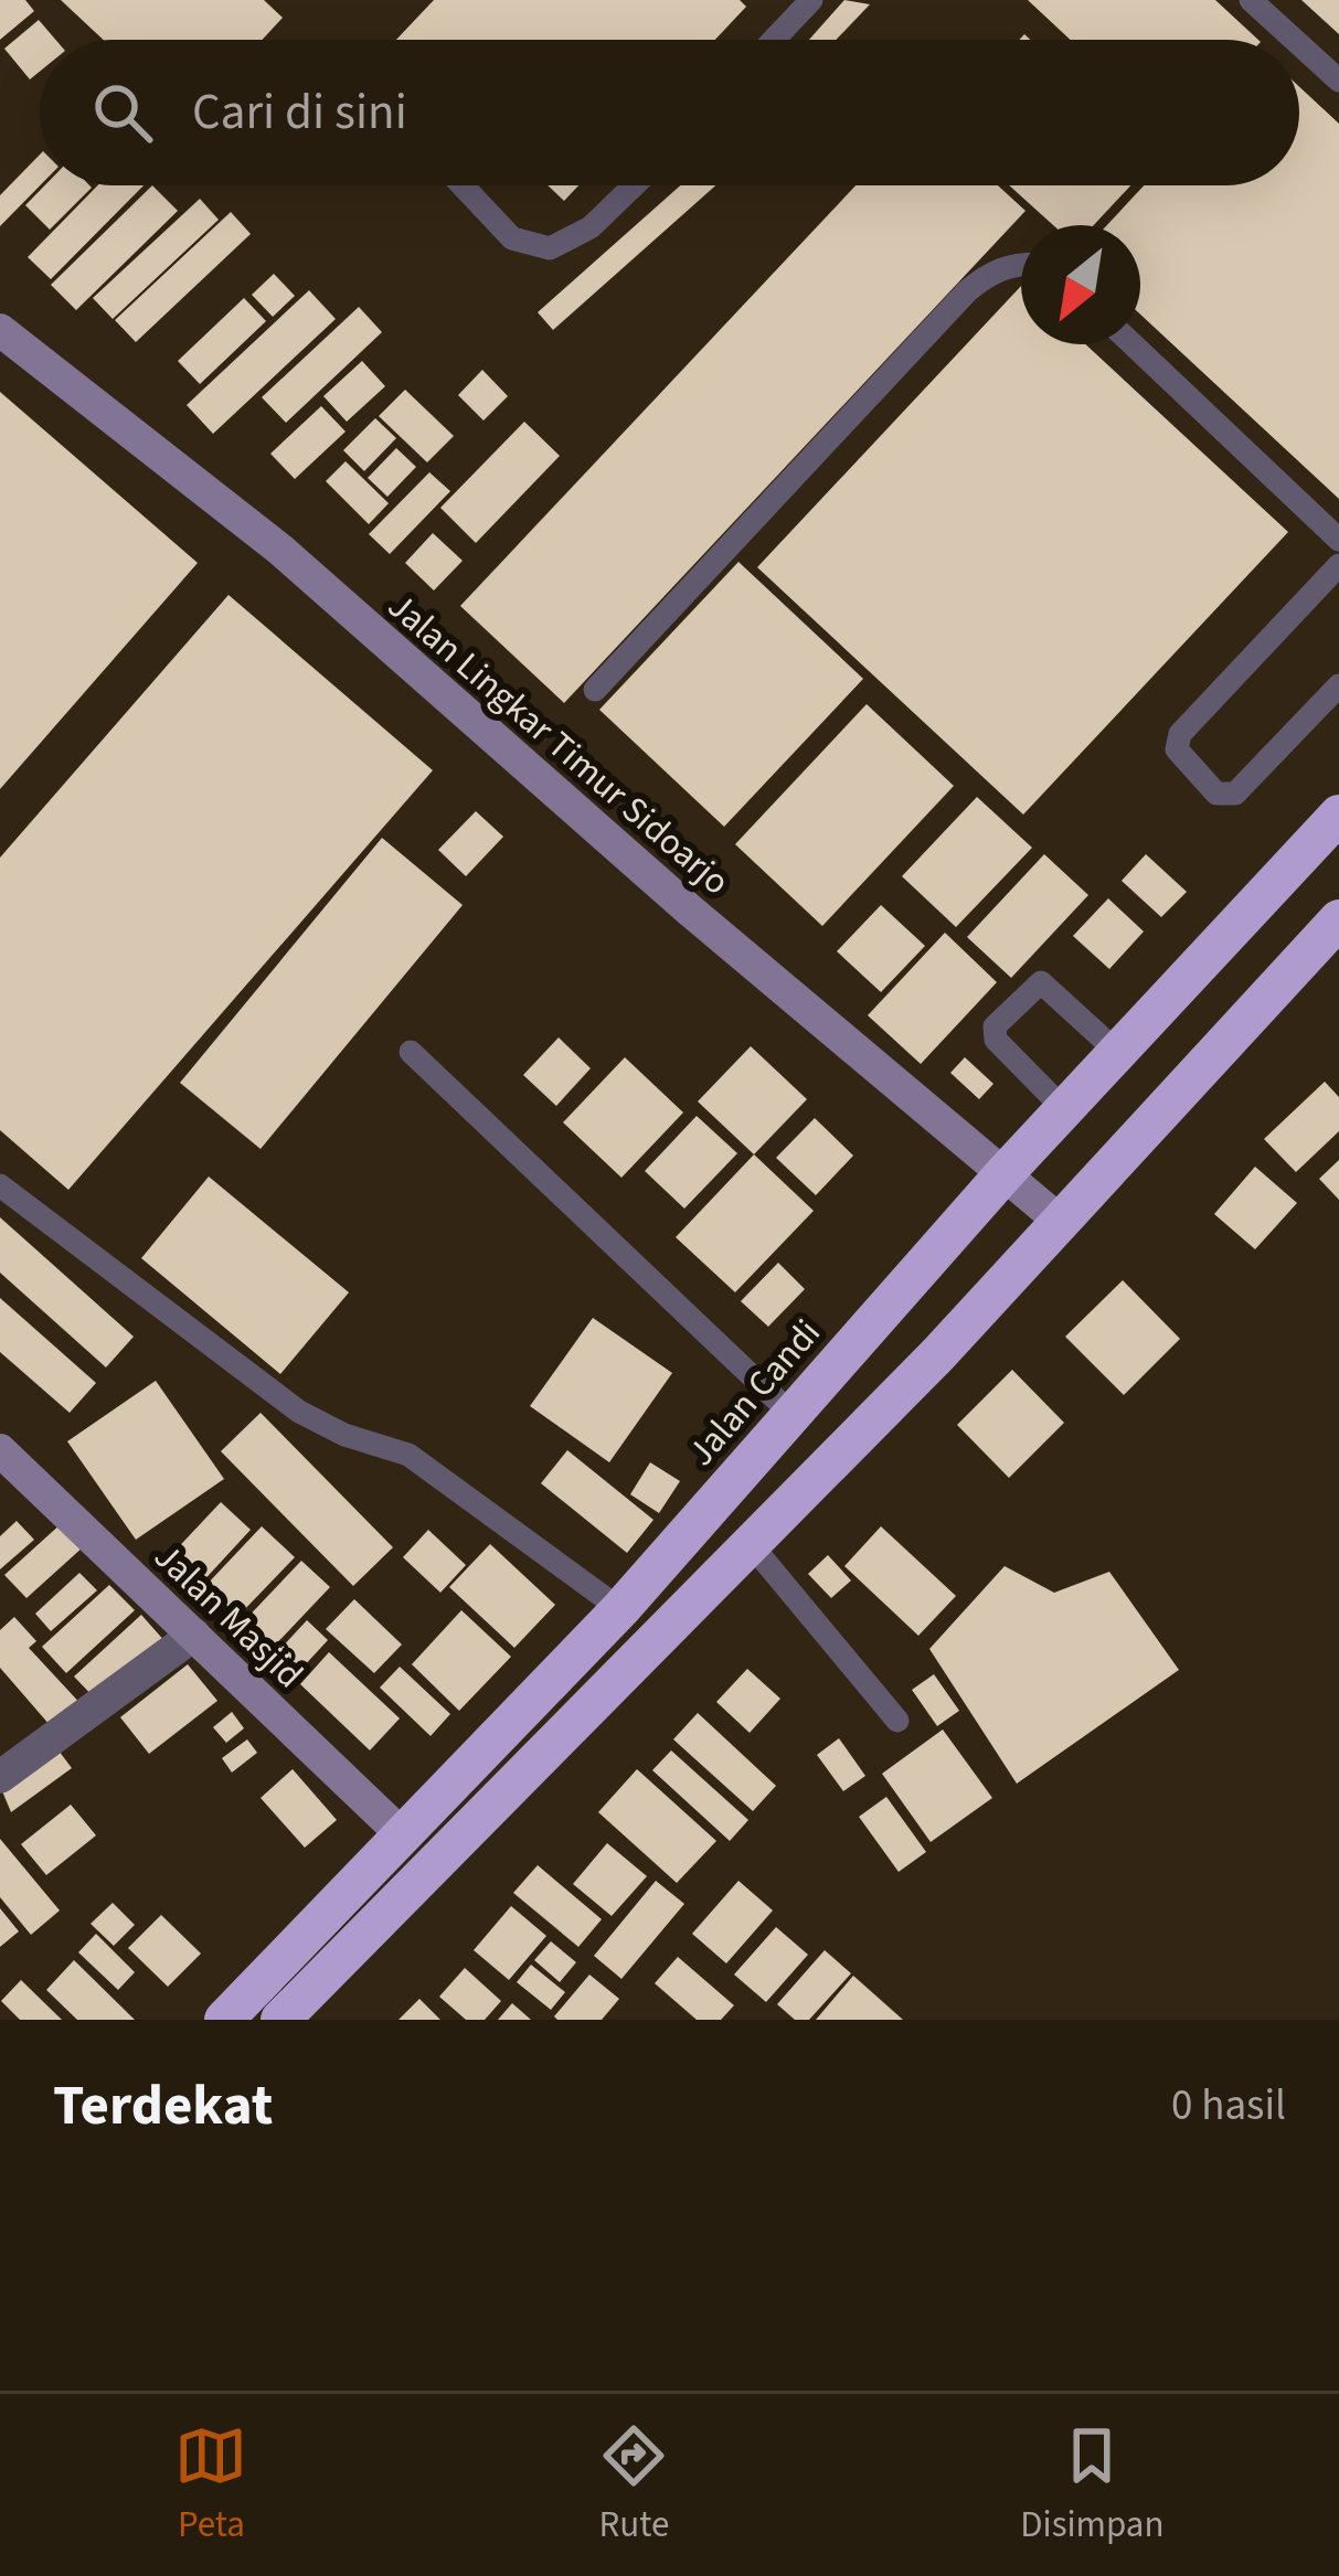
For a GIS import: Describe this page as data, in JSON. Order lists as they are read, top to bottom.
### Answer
{
  "streets": {
    "highway": ["Jalan Candi"],
    "main road": ["Jalan Lingkar Timur Sidoarjo", "Jalan Masjid"]
  },
  "crossings": [
    ["Jalan Lingkar Timur Sidoarjo", "Jalan Candi"],
    ["Jalan Candi", "Jalan Masjid"]
  ],
  "north": "bottom left",
  "page": {
    "search": "Cari di sini",
    "heading": ["Terdekat", "0 hasil"],
    "nav": ["Peta", "Rute", "Disimpan"]
  }
}
